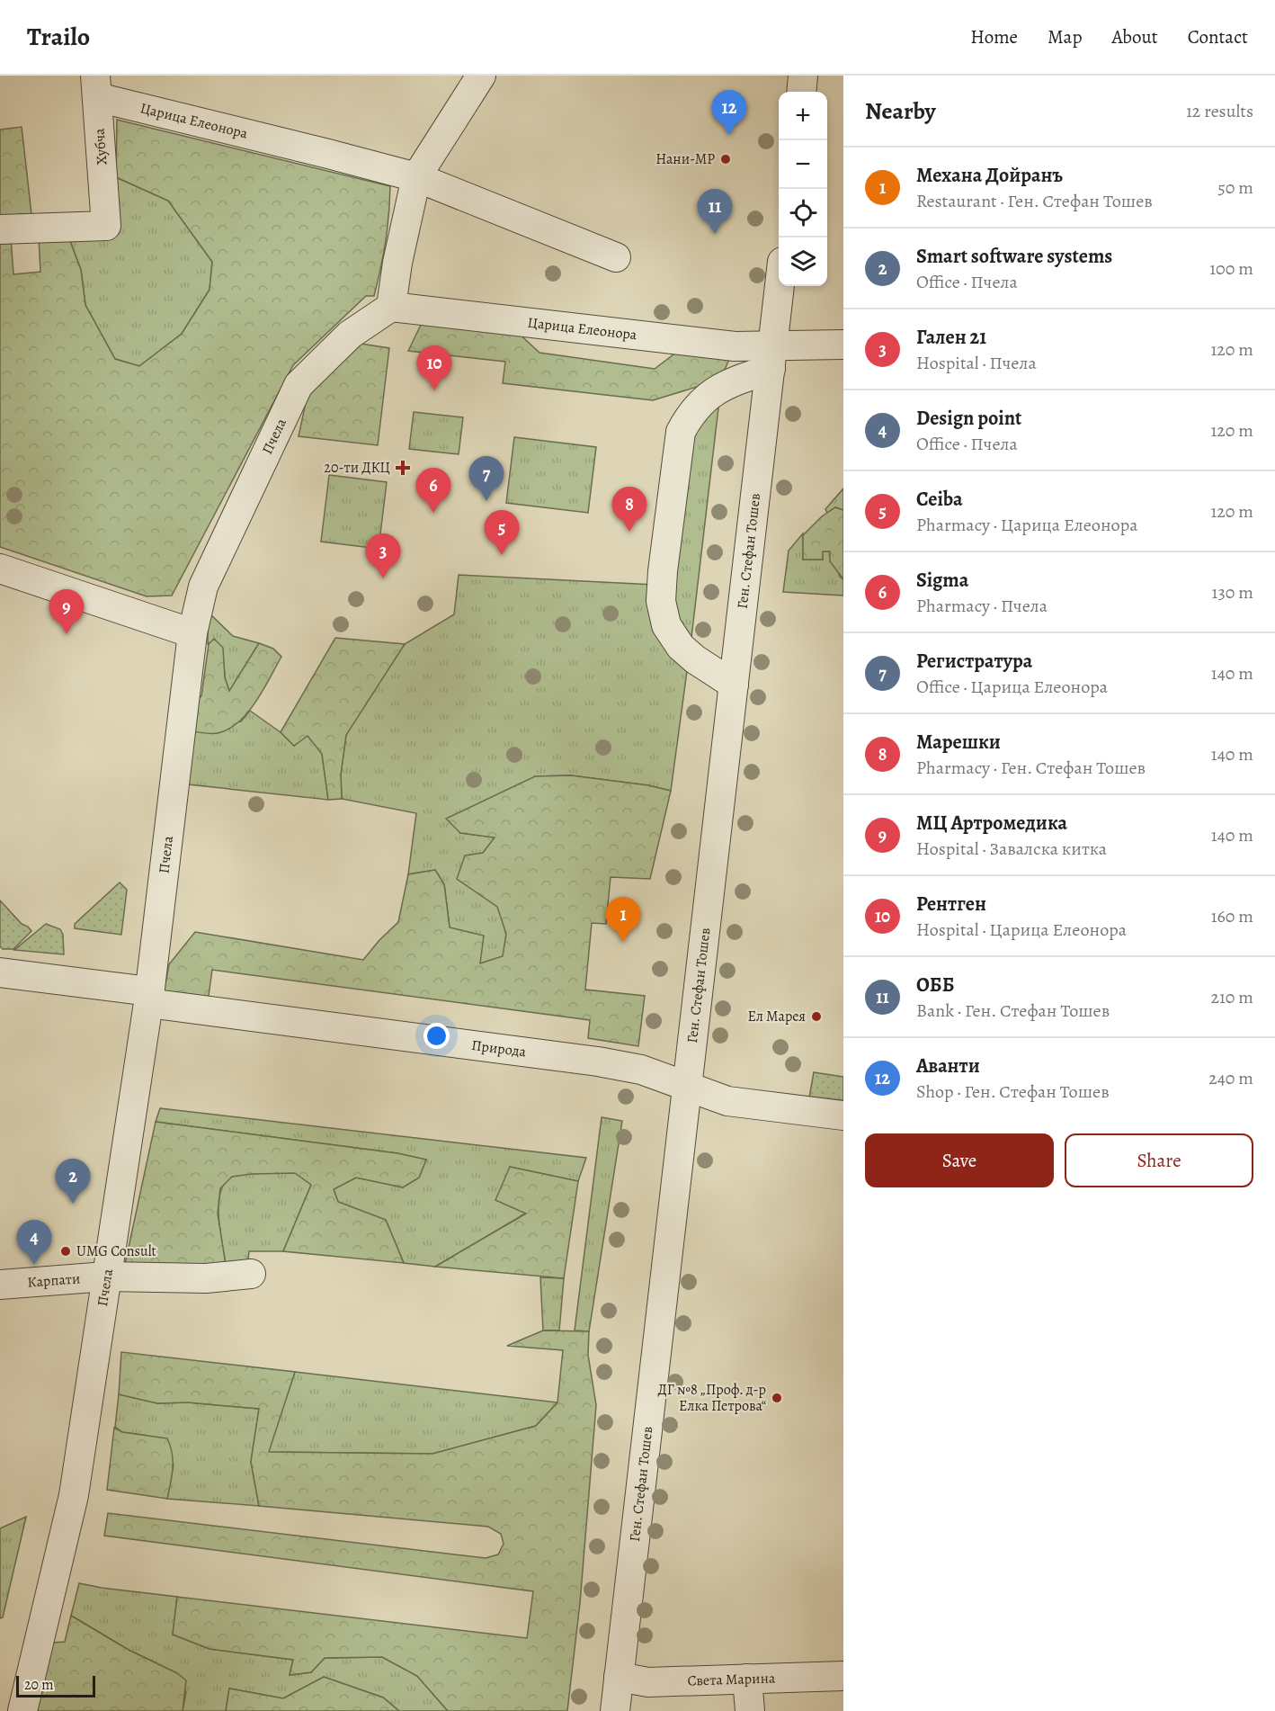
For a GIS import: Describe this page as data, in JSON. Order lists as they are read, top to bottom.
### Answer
{
  "streets": {
    "street": [
      "Царица Елеонора",
      "Хубча",
      "Пчела",
      "Ген. Стефан Тошев",
      "Природа",
      "Карпати",
      "Света Марина"
    ]
  },
  "crossings": [
    ["Царица Елеонора", "Хубча"],
    ["Царица Елеонора", "Пчела"],
    ["Царица Елеонора", "Ген. Стефан Тошев"],
    ["Пчела", "Природа"],
    ["Пчела", "Карпати"],
    ["Ген. Стефан Тошев", "Природа"],
    ["Ген. Стефан Тошев", "Света Марина"]
  ],
  "places": {
    "other": [
      "Нани-МР",
      "Ел Марея",
      "UMG Consult",
      "ДГ №8 „Проф. д-р Елка Петрова“"
    ],
    "health": ["20-ти ДКЦ"]
  },
  "scale_bar": "20 m",
  "page": {
    "header": "Trailo",
    "nav": [
      "Home",
      "Map",
      "About",
      "Contact"
    ],
    "heading": ["Nearby", "12 results"],
    "pins": [
      "12",
      "11",
      "10",
      "7",
      "6",
      "8",
      "5",
      "3",
      "9",
      "1",
      "2",
      "4"
    ],
    "map_buttons": ["+", "−"],
    "list": [
      {
        "mark": "1",
        "name": "Механа Дойранъ",
        "note": "Restaurant · Ген. Стефан Тошев",
        "value": "50 m"
      },
      {
        "mark": "2",
        "name": "Smart software systems",
        "note": "Office · Пчела",
        "value": "100 m"
      },
      {
        "mark": "3",
        "name": "Гален 21",
        "note": "Hospital · Пчела",
        "value": "120 m"
      },
      {
        "mark": "4",
        "name": "Design point",
        "note": "Office · Пчела",
        "value": "120 m"
      },
      {
        "mark": "5",
        "name": "Ceiba",
        "note": "Pharmacy · Царица Елеонора",
        "value": "120 m"
      },
      {
        "mark": "6",
        "name": "Sigma",
        "note": "Pharmacy · Пчела",
        "value": "130 m"
      },
      {
        "mark": "7",
        "name": "Регистратура",
        "note": "Office · Царица Елеонора",
        "value": "140 m"
      },
      {
        "mark": "8",
        "name": "Марешки",
        "note": "Pharmacy · Ген. Стефан Тошев",
        "value": "140 m"
      },
      {
        "mark": "9",
        "name": "МЦ Артромедика",
        "note": "Hospital · Завалска китка",
        "value": "140 m"
      },
      {
        "mark": "10",
        "name": "Рентген",
        "note": "Hospital · Царица Елеонора",
        "value": "160 m"
      },
      {
        "mark": "11",
        "name": "ОББ",
        "note": "Bank · Ген. Стефан Тошев",
        "value": "210 m"
      },
      {
        "mark": "12",
        "name": "Аванти",
        "note": "Shop · Ген. Стефан Тошев",
        "value": "240 m"
      }
    ],
    "buttons": ["Save", "Share"],
    "scale": "20 m"
  }
}
